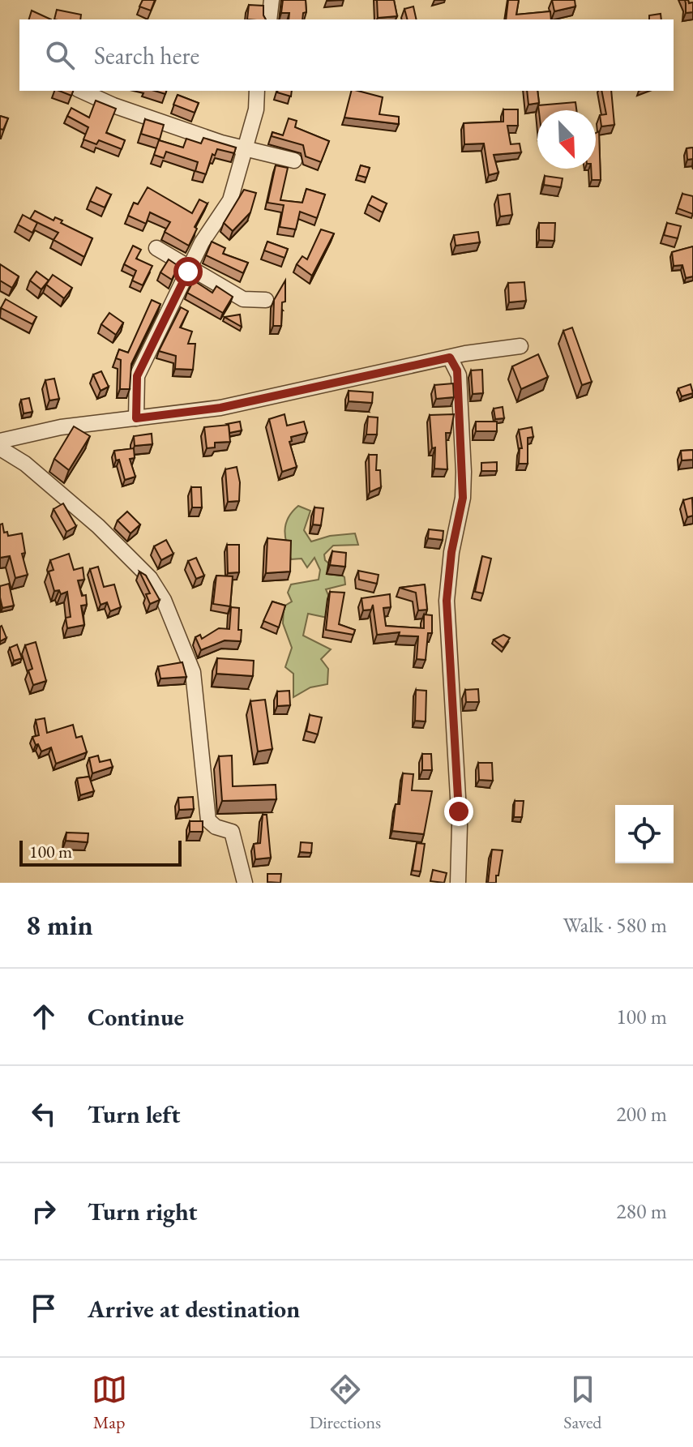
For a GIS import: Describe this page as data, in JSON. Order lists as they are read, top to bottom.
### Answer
{
  "scale_bar": "100 m",
  "north": "bottom right",
  "page": {
    "search": "Search here",
    "scale": "100 m",
    "heading": ["8 min", "Walk · 580 m"],
    "list": [
      ["Continue", "100 m"],
      ["Turn left", "200 m"],
      ["Turn right", "280 m"],
      "Arrive at destination"
    ],
    "nav": ["Map", "Directions", "Saved"]
  }
}
